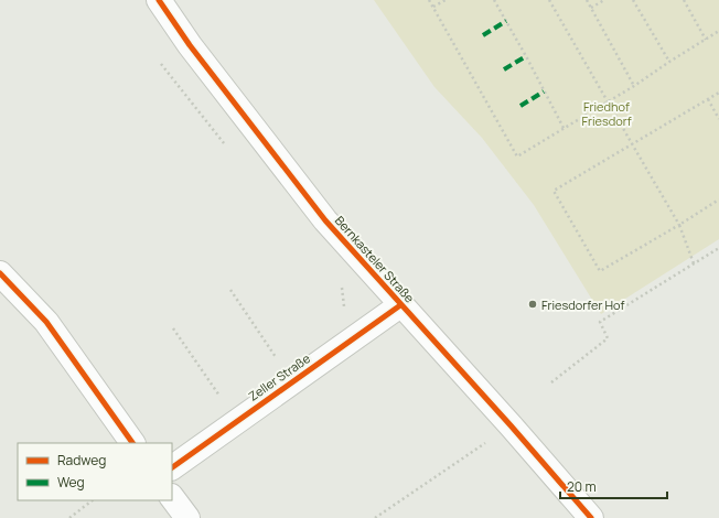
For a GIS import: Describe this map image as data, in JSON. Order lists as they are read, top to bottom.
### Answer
{
  "streets": {
    "street": ["Bernkasteler Straße", "Zeller Straße"]
  },
  "crossings": [
    ["Bernkasteler Straße", "Zeller Straße"]
  ],
  "parks": ["Friedhof Friesdorf"],
  "places": ["Friesdorfer Hof"],
  "legend": ["Radweg", "Weg"],
  "scale_bar": "20 m"
}
